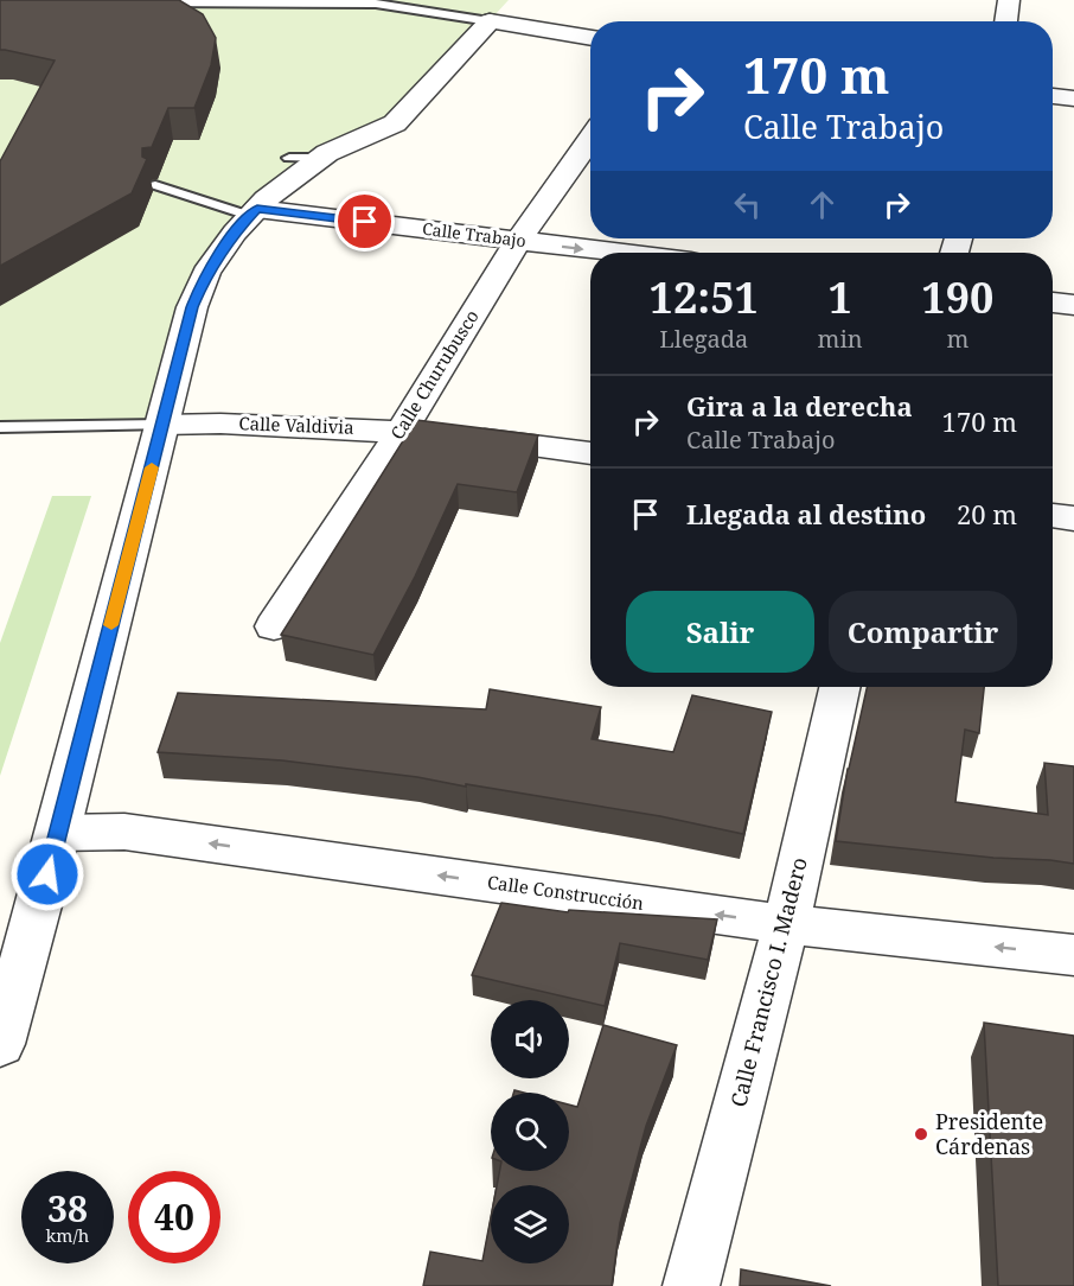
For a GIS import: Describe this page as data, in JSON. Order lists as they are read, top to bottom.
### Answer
{
  "streets": {
    "street": [
      "Calle Trabajo",
      "Calle Churubusco",
      "Calle Valdivia",
      "Calle Construcción",
      "Calle Francisco I. Madero"
    ]
  },
  "crossings": [
    ["Calle Trabajo", "Calle Churubusco"],
    ["Calle Churubusco", "Calle Valdivia"],
    ["Calle Construcción", "Calle Francisco I. Madero"]
  ],
  "one_way": ["Calle Construcción"],
  "places": ["Presidente Cárdenas"],
  "page": {
    "turn": ["170 m", "Calle Trabajo"],
    "eta": [
      "12:51",
      "Llegada",
      "1",
      "min",
      "190",
      "m"
    ],
    "list": [
      {
        "name": "Gira a la derecha",
        "note": "Calle Trabajo",
        "value": "170 m"
      },
      {
        "name": "Llegada al destino",
        "value": "20 m"
      }
    ],
    "buttons": ["Salir", "Compartir"],
    "speed": "38 km/h",
    "limit": "40"
  }
}
